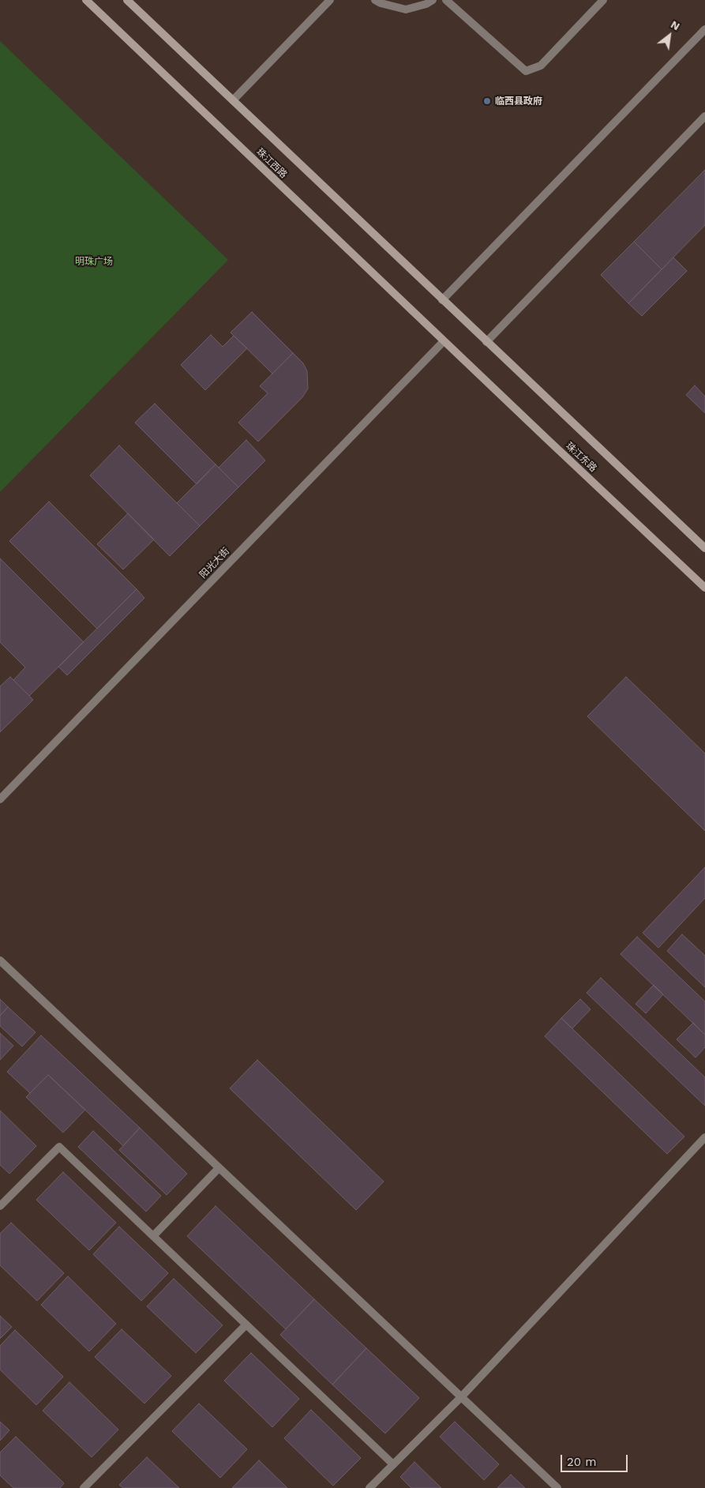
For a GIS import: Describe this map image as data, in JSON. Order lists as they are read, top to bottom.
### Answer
{
  "streets": {
    "main road": ["珠江西路", "珠江东路"],
    "street": ["阳光大街"]
  },
  "crossings": [
    ["珠江西路", "珠江东路"],
    ["珠江西路", "阳光大街"],
    ["珠江东路", "阳光大街"]
  ],
  "parks": ["明珠广场"],
  "places": ["临西县政府"],
  "scale_bar": "20 m",
  "north": "top right"
}
